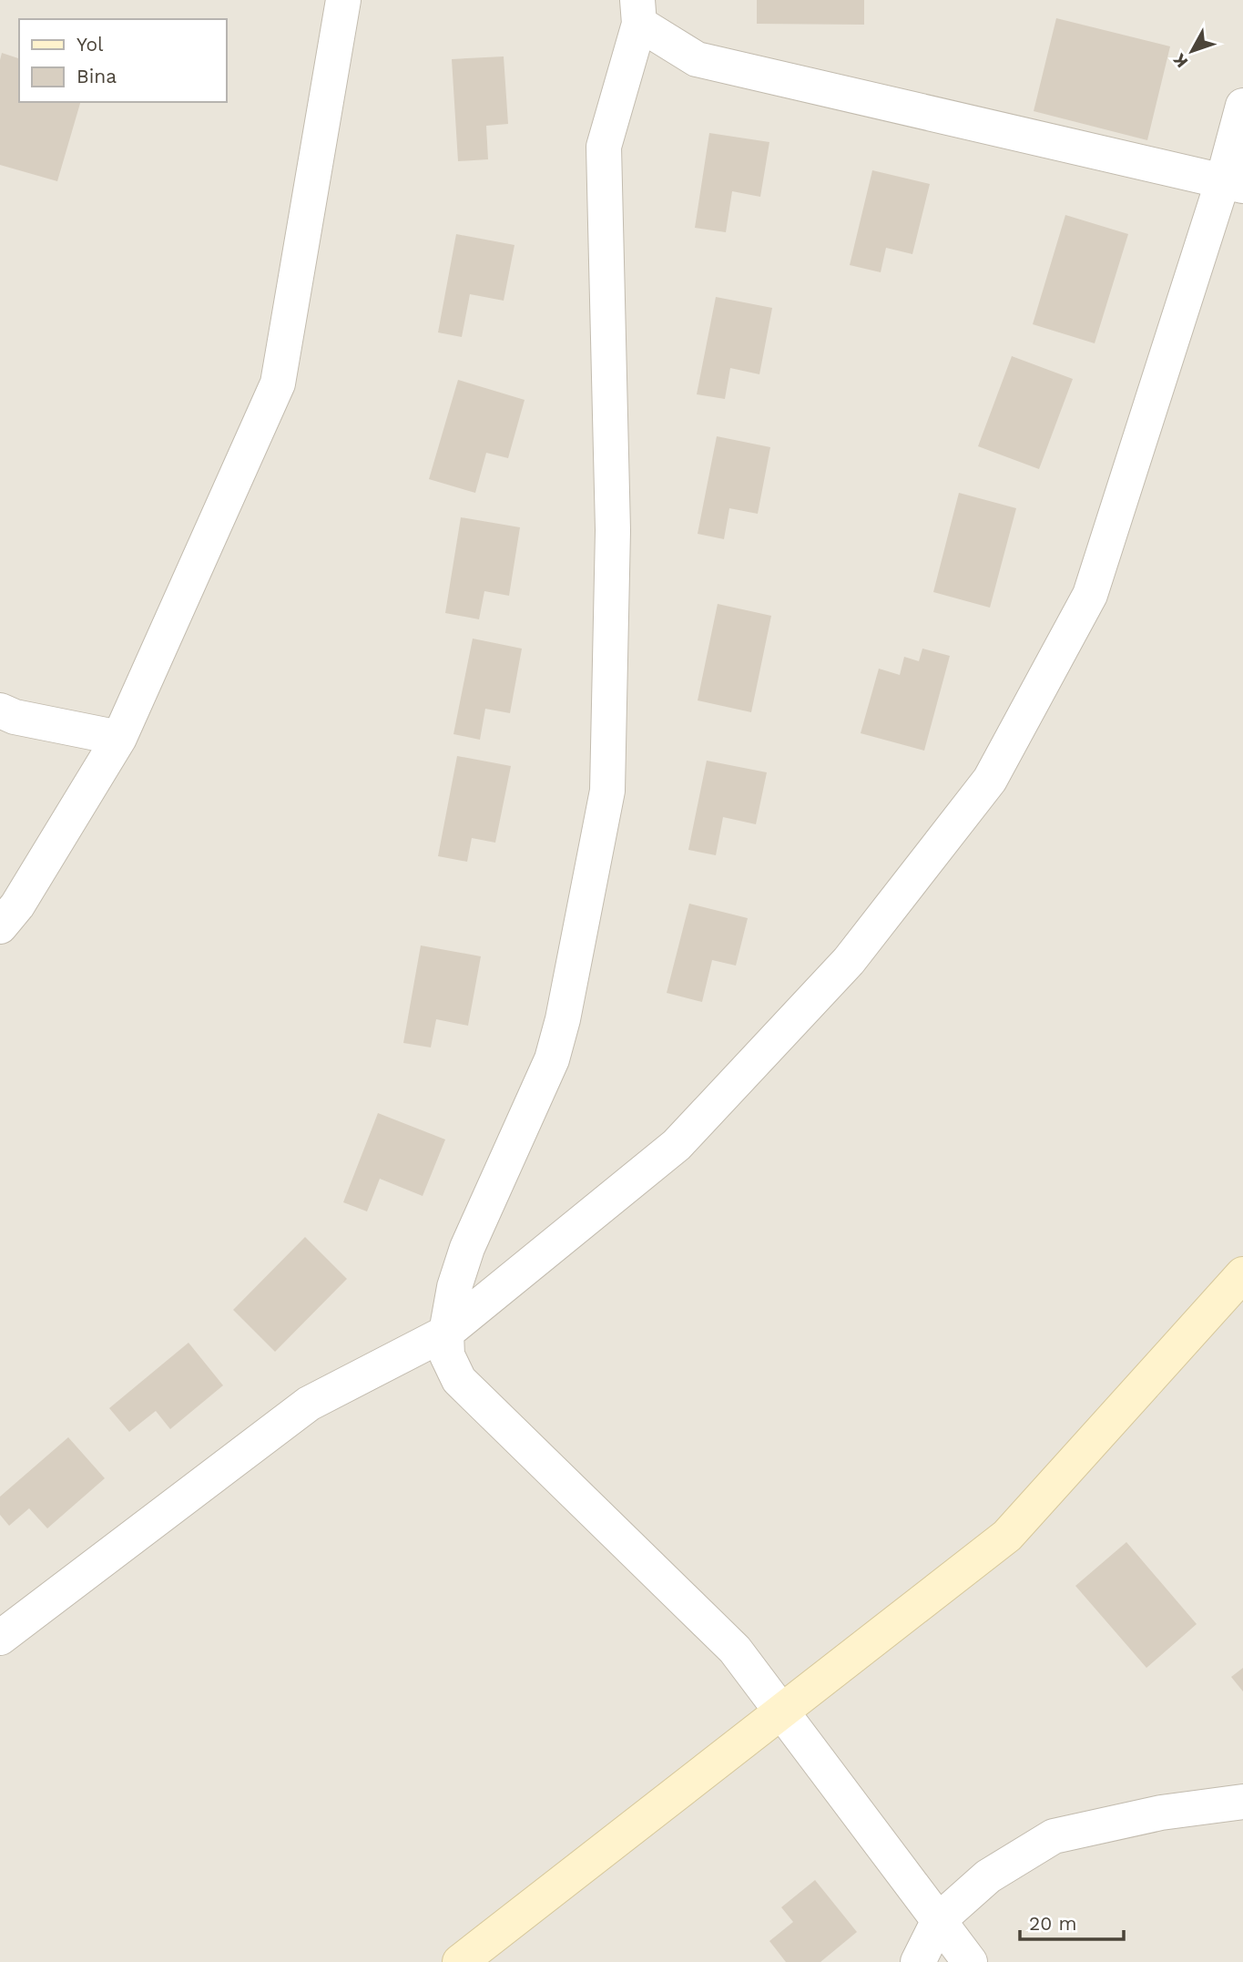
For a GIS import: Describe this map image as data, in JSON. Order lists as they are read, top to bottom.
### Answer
{
  "legend": ["Yol", "Bina"],
  "scale_bar": "20 m",
  "north": "bottom left"
}
